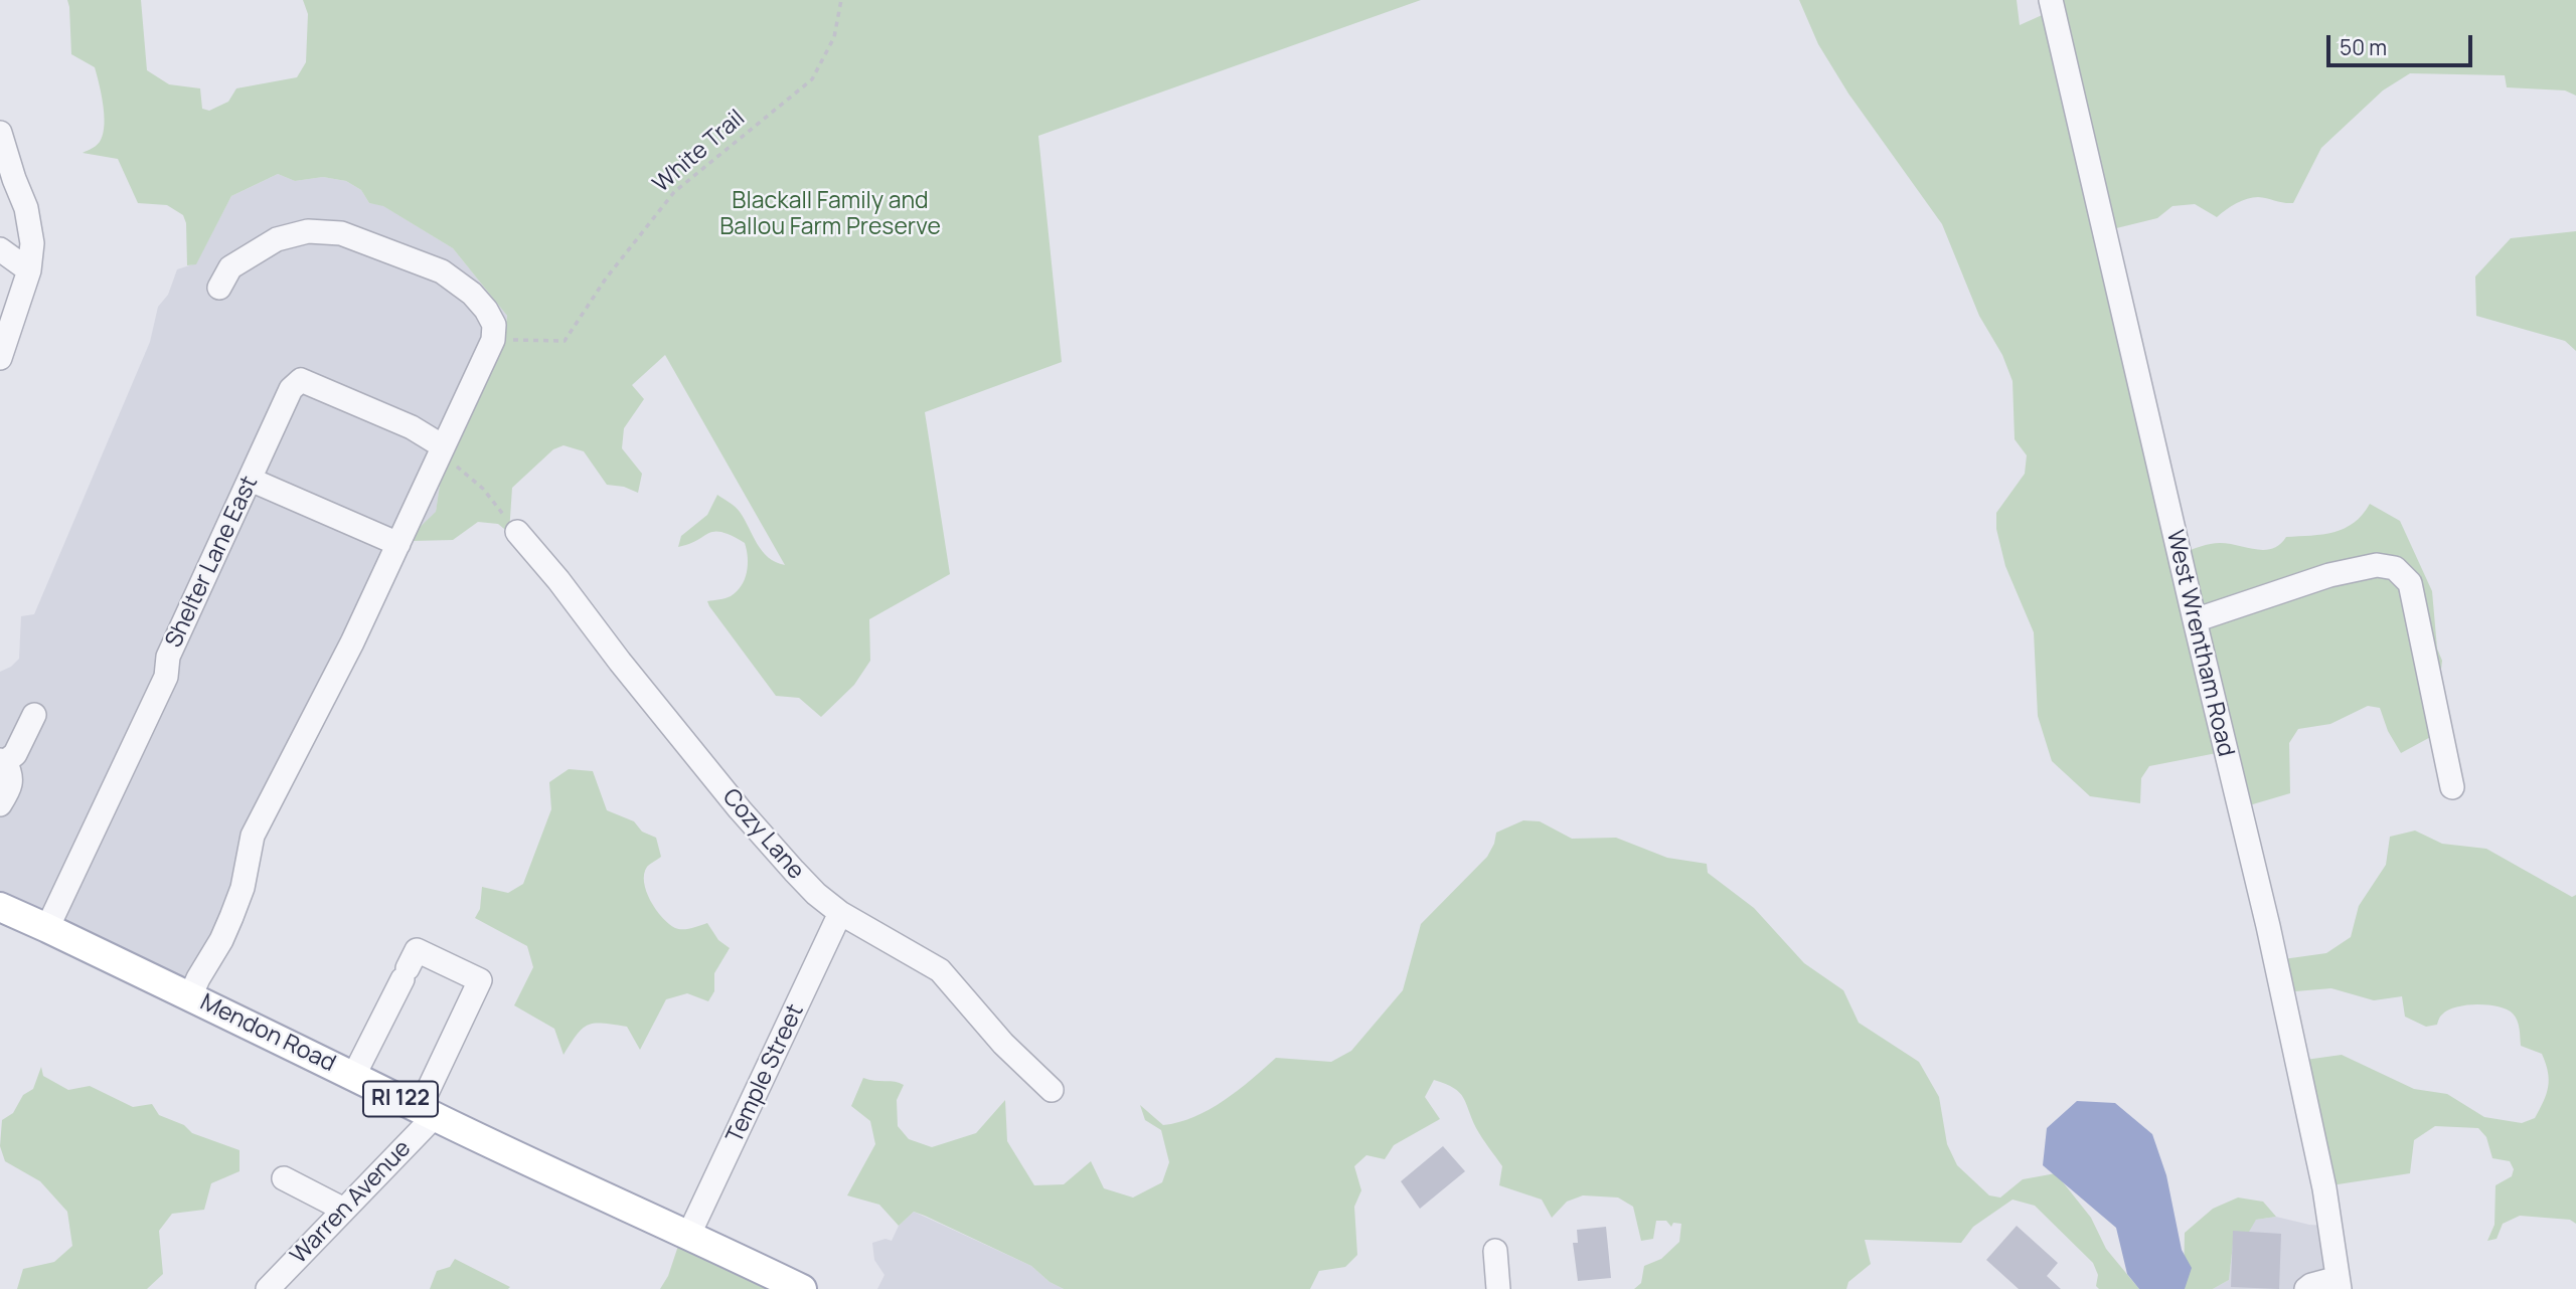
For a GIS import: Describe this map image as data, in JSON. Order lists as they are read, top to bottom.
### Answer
{
  "streets": {
    "main road": ["Mendon Road", "RI 122"],
    "street": [
      "Shelter Lane East",
      "West Wrentham Road",
      "Cozy Lane",
      "Temple Street",
      "Warren Avenue"
    ],
    "path": ["White Trail"]
  },
  "crossings": [
    ["Shelter Lane East", "Mendon Road"],
    ["Cozy Lane", "Temple Street"],
    ["Mendon Road", "Temple Street"],
    ["Mendon Road", "Warren Avenue"]
  ],
  "parks": ["Blackall Family and Ballou Farm Preserve"],
  "scale_bar": "50 m"
}
